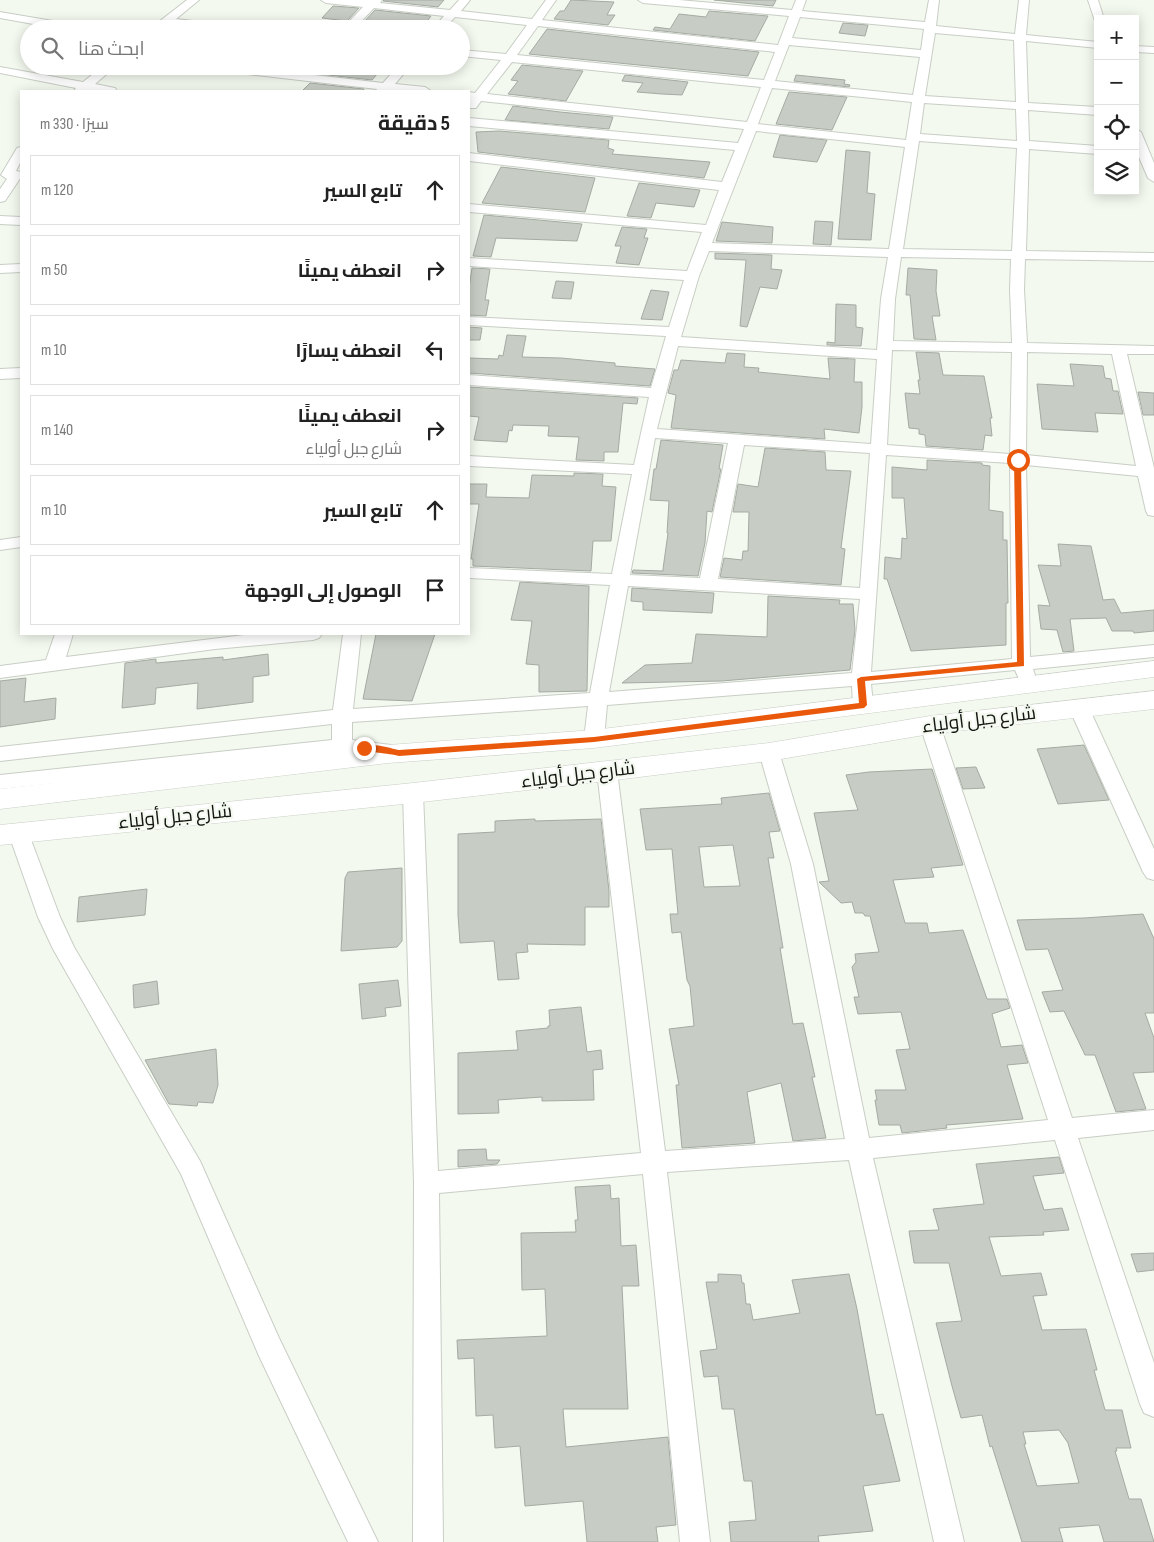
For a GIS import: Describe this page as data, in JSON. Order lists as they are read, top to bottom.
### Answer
{
  "streets": {
    "main road": ["شارع جبل أولياء"]
  },
  "page": {
    "map_buttons": ["+", "−"],
    "search": "ابحث هنا",
    "heading": ["5 دقيقة", "سيرًا · 330 m"],
    "list": [
      ["تابع السير", "120 m"],
      ["انعطف يمينًا", "50 m"],
      ["انعطف يسارًا", "10 m"],
      ["انعطف يمينًا", "شارع جبل أولياء", "140 m"],
      ["تابع السير", "10 m"],
      "الوصول إلى الوجهة"
    ]
  }
}
